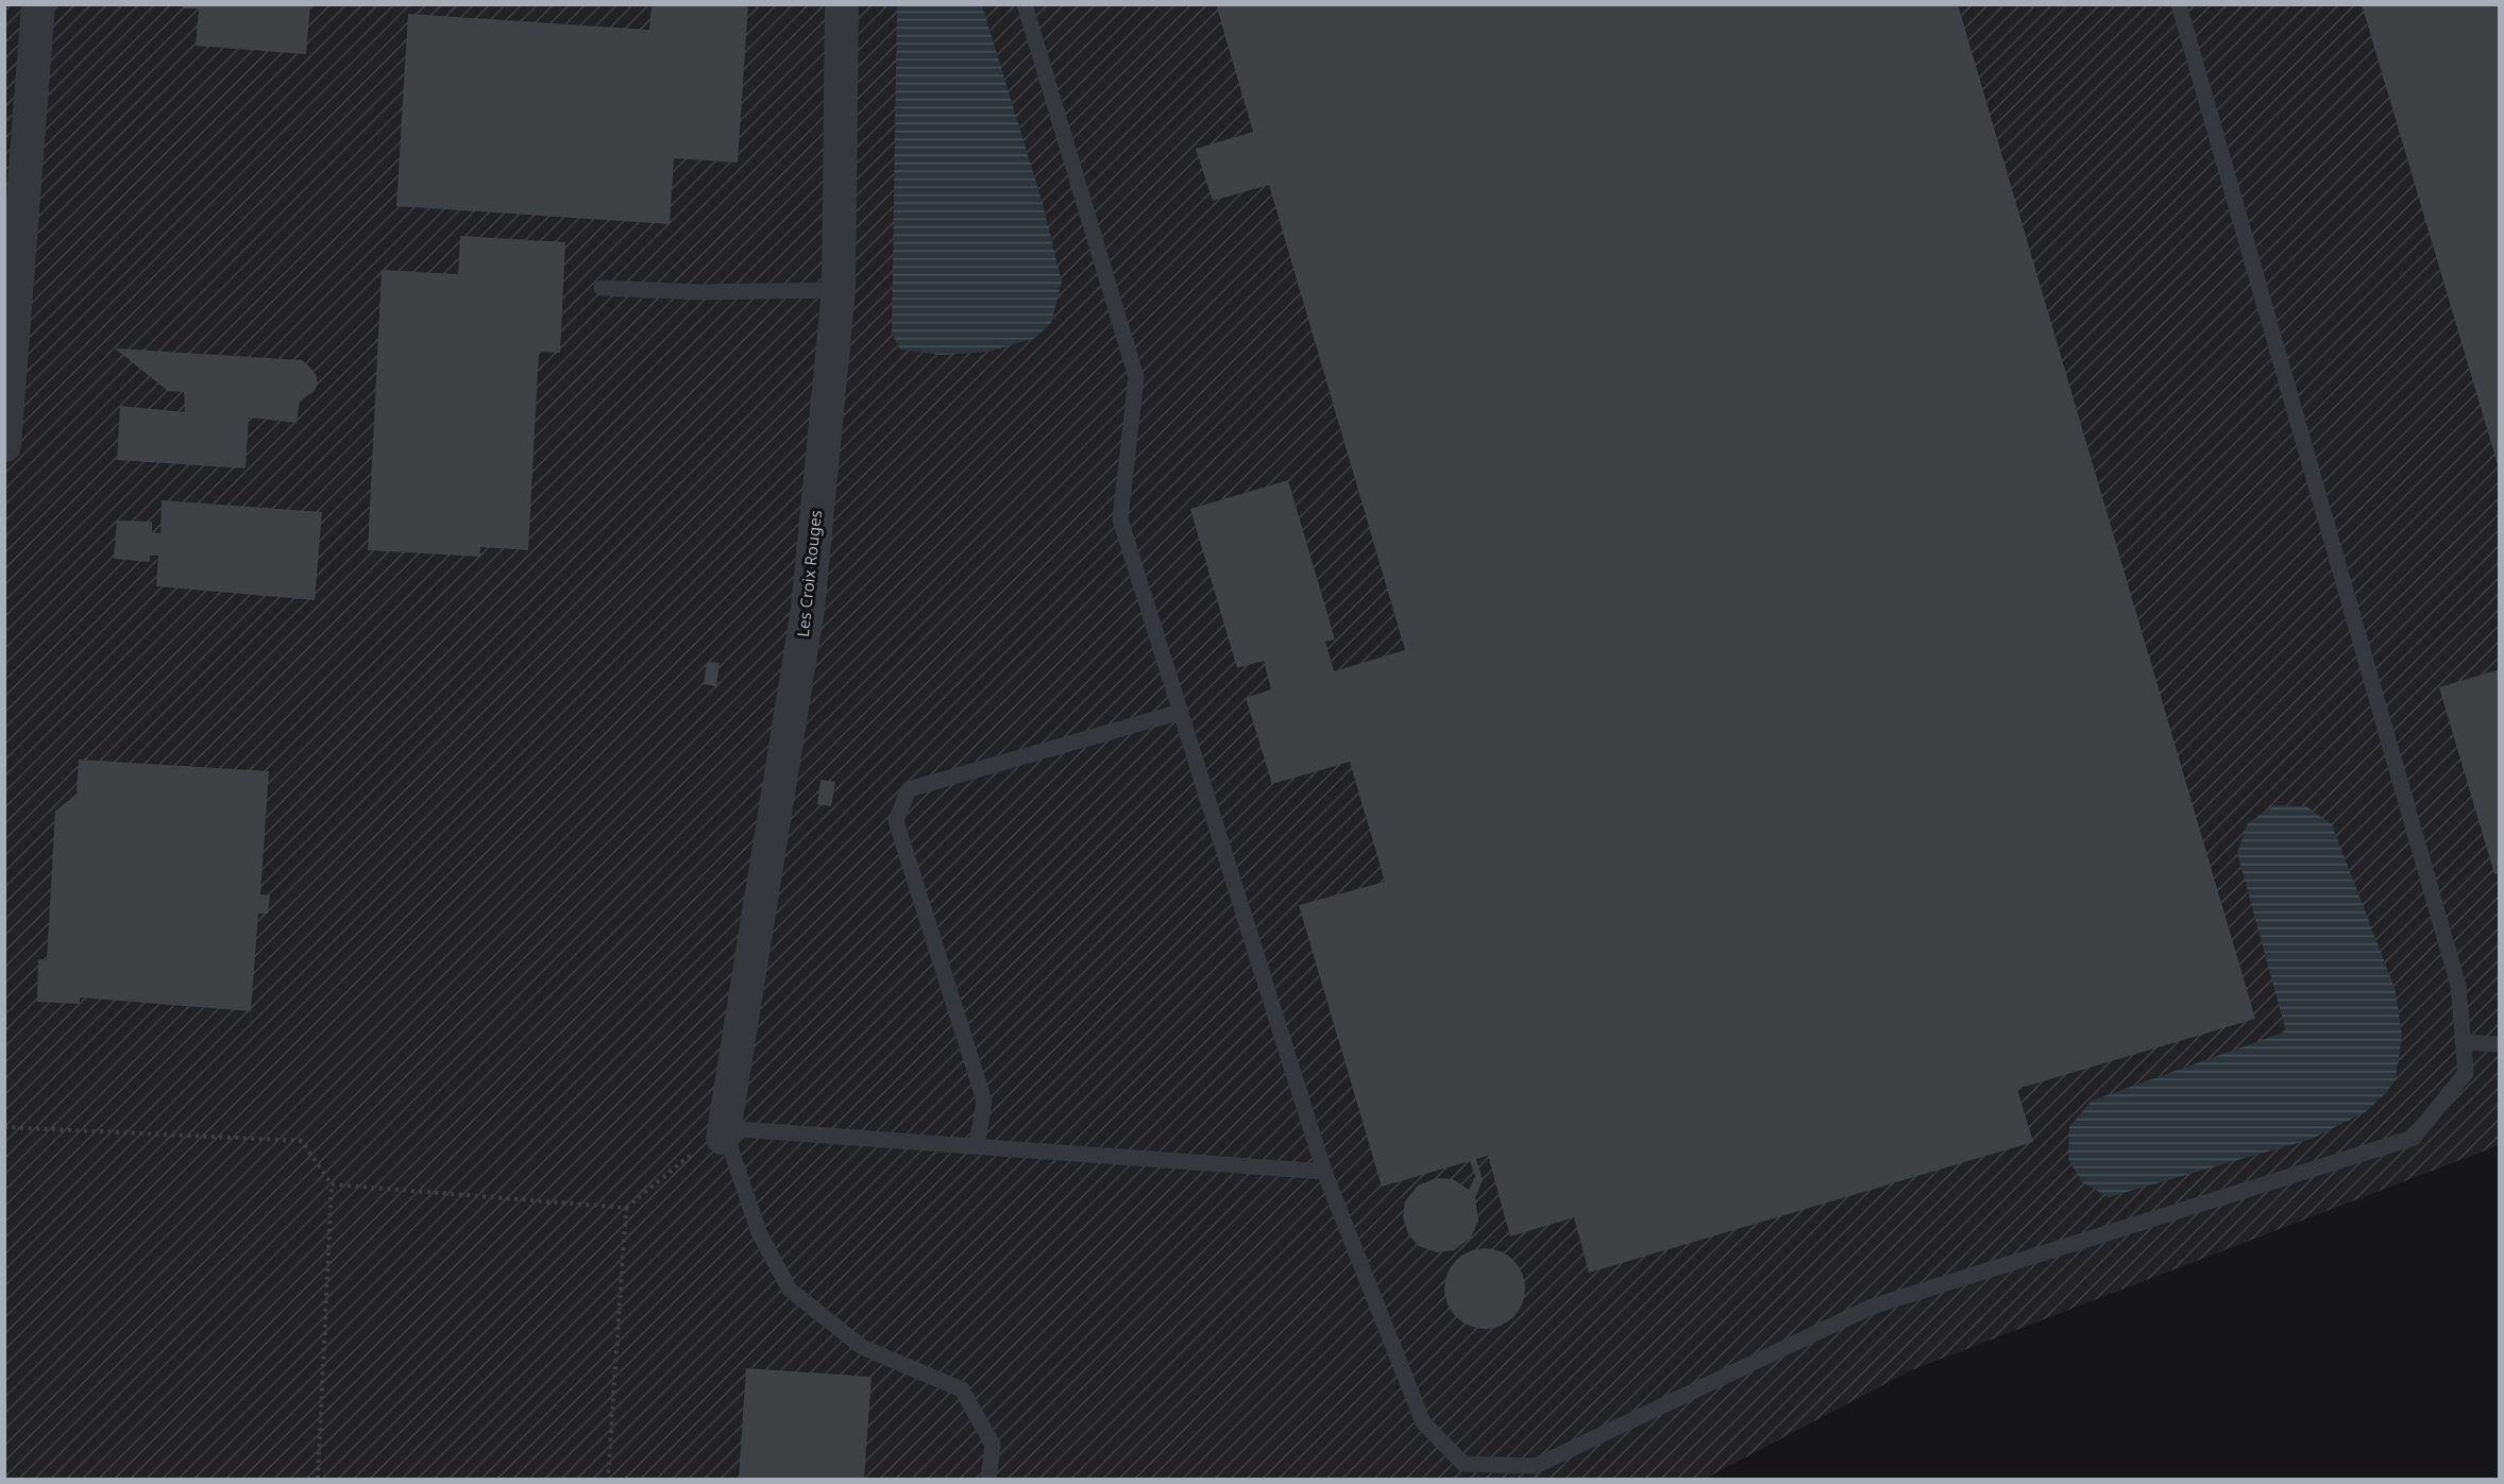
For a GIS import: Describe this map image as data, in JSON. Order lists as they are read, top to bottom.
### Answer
{
  "streets": {
    "street": ["Les Croix Rouges"]
  }
}
